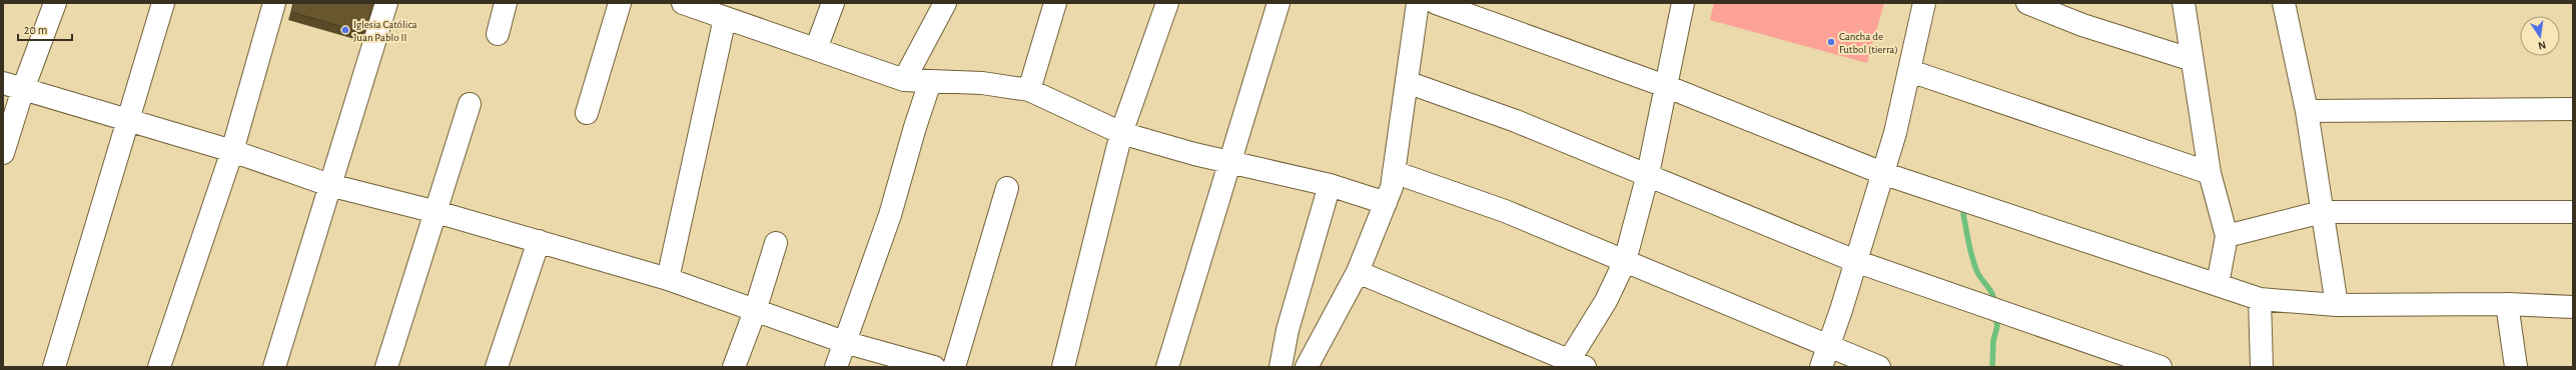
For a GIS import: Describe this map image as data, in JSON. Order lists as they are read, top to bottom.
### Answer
{
  "places": ["Iglesia Católica Juan Pablo II", "Cancha de Futbol (tierra)"],
  "scale_bar": "20 m",
  "north": "bottom"
}
